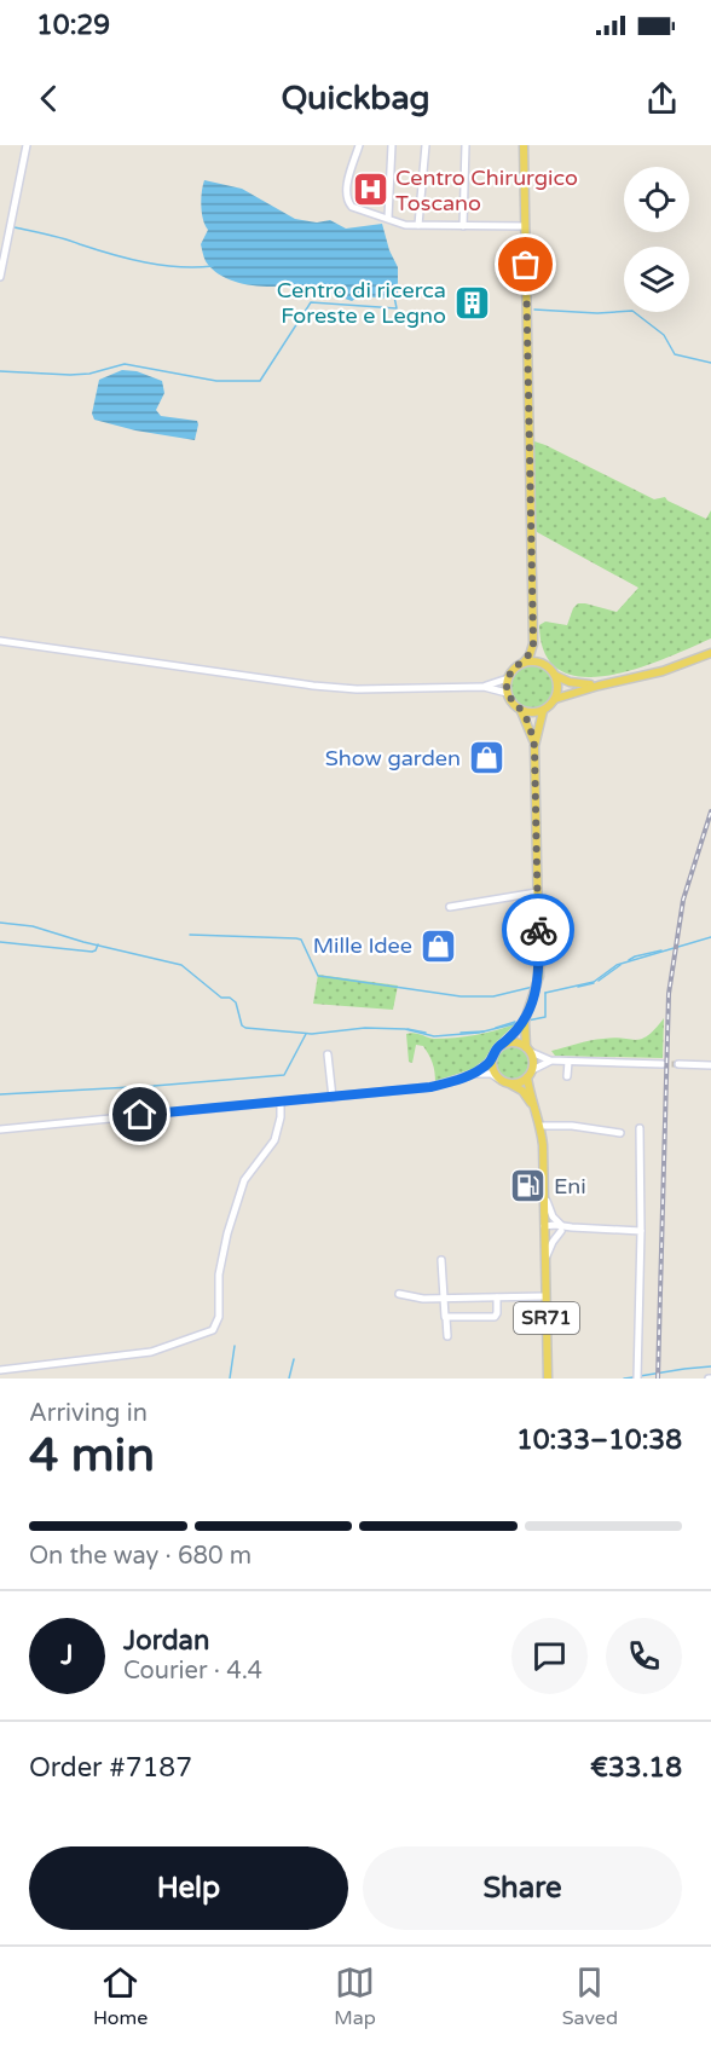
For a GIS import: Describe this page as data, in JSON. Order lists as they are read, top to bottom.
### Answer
{
  "streets": {
    "main road": ["SR71"]
  },
  "places": {
    "hospital": ["Centro Chirurgico Toscano"],
    "building": ["Centro di ricerca Foreste e Legno"],
    "shop": ["Show garden", "Mille Idee"],
    "fuel station": ["Eni"]
  },
  "page": {
    "status": "10:29",
    "header": "Quickbag",
    "heading": ["4 min", "Arriving in", "10:33–10:38"],
    "panel": [
      "Jordan",
      "Courier · 4.4",
      "Order #7187",
      "€33.18"
    ],
    "bar": "On the way · 680 m",
    "round": "J",
    "buttons": ["Help", "Share"],
    "tabs": ["Home", "Map", "Saved"]
  }
}
